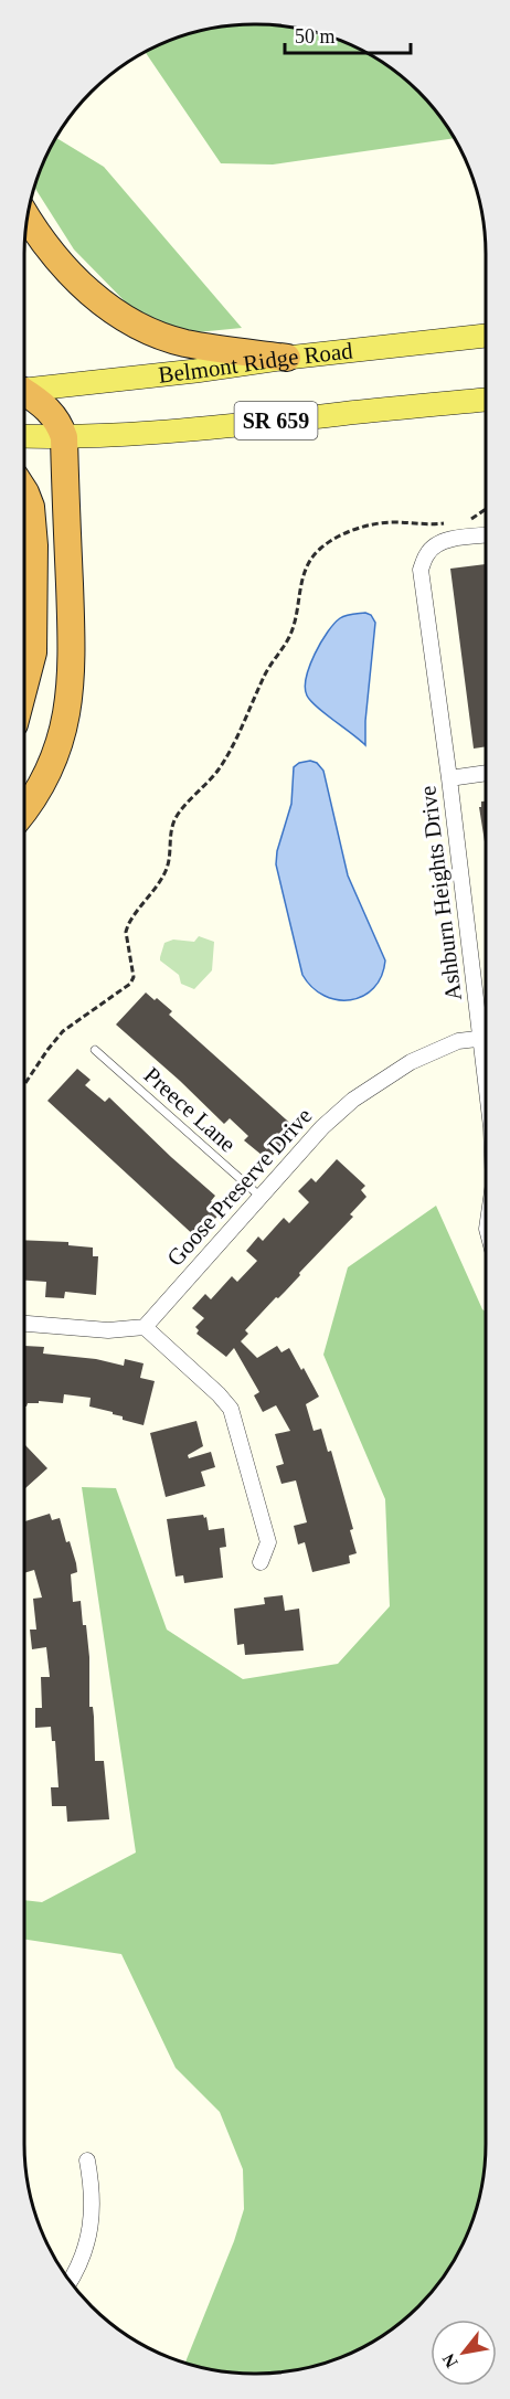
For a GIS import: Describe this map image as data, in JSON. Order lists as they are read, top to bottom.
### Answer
{
  "streets": {
    "main road": ["Belmont Ridge Road", "SR 659"],
    "street": ["Ashburn Heights Drive", "Goose Preserve Drive"],
    "lane": ["Preece Lane"]
  },
  "crossings": [
    ["Preece Lane", "Goose Preserve Drive"]
  ],
  "scale_bar": "50 m",
  "north": "bottom left"
}
